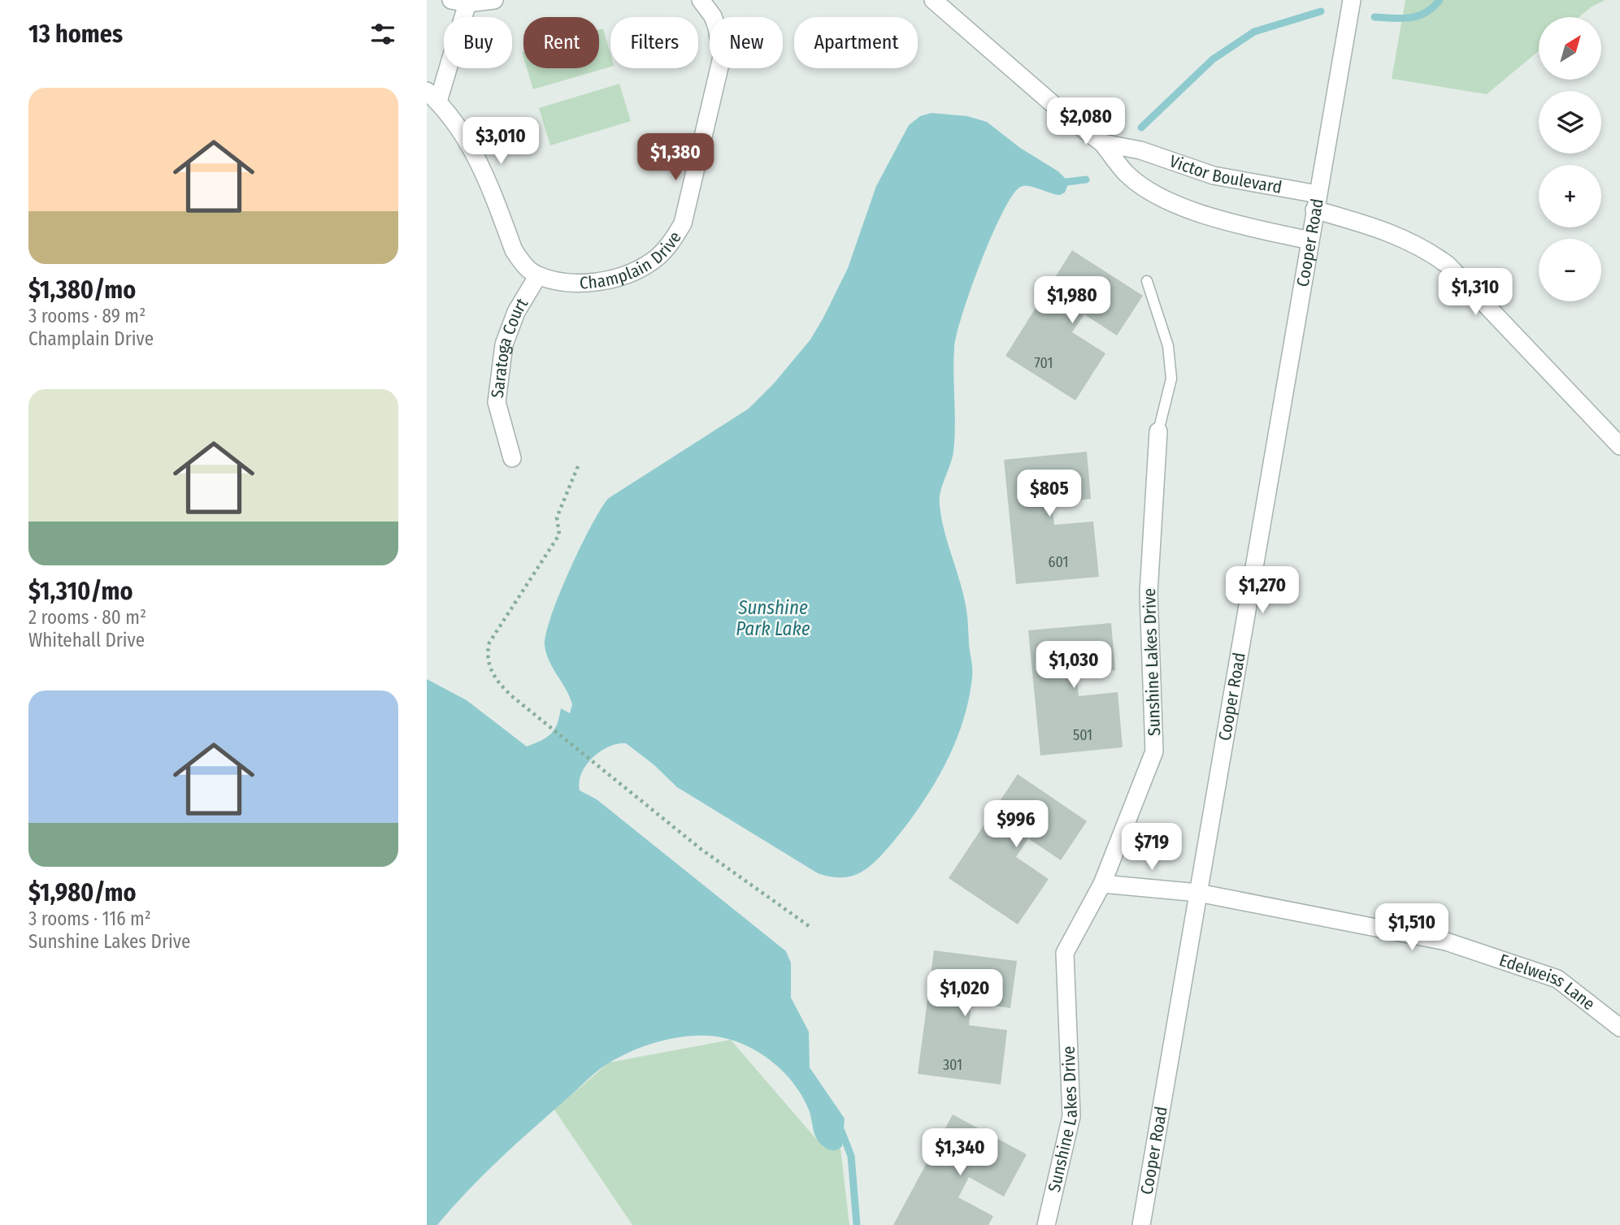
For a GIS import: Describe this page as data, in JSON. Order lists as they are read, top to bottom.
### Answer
{
  "streets": {
    "street": [
      "Victor Boulevard",
      "Cooper Road",
      "Champlain Drive",
      "Saratoga Court",
      "Sunshine Lakes Drive",
      "Edelweiss Lane"
    ]
  },
  "crossings": [
    ["Victor Boulevard", "Cooper Road"],
    ["Cooper Road", "Edelweiss Lane"],
    ["Champlain Drive", "Saratoga Court"]
  ],
  "water": ["Sunshine Park Lake"],
  "house_numbers": [
    "701",
    "601",
    "501",
    "301"
  ],
  "north": "top right",
  "page": {
    "heading": "13 homes",
    "map_buttons": ["+", "−"],
    "chip": [
      "Buy",
      "Rent",
      "Filters",
      "New",
      "Apartment"
    ],
    "list": [
      {
        "name": "$1,380/mo",
        "note": "3 rooms · 89 m² · Champlain Drive"
      },
      {
        "name": "$1,310/mo",
        "note": "2 rooms · 80 m² · Whitehall Drive"
      },
      {
        "name": "$1,980/mo",
        "note": "3 rooms · 116 m² · Sunshine Lakes Drive"
      }
    ],
    "price": [
      "$2,080",
      "$3,010",
      "$1,380",
      "$1,310",
      "$1,980",
      "$805",
      "$1,270",
      "$1,030",
      "$996",
      "$719",
      "$1,510",
      "$1,020",
      "$1,340"
    ]
  }
}
